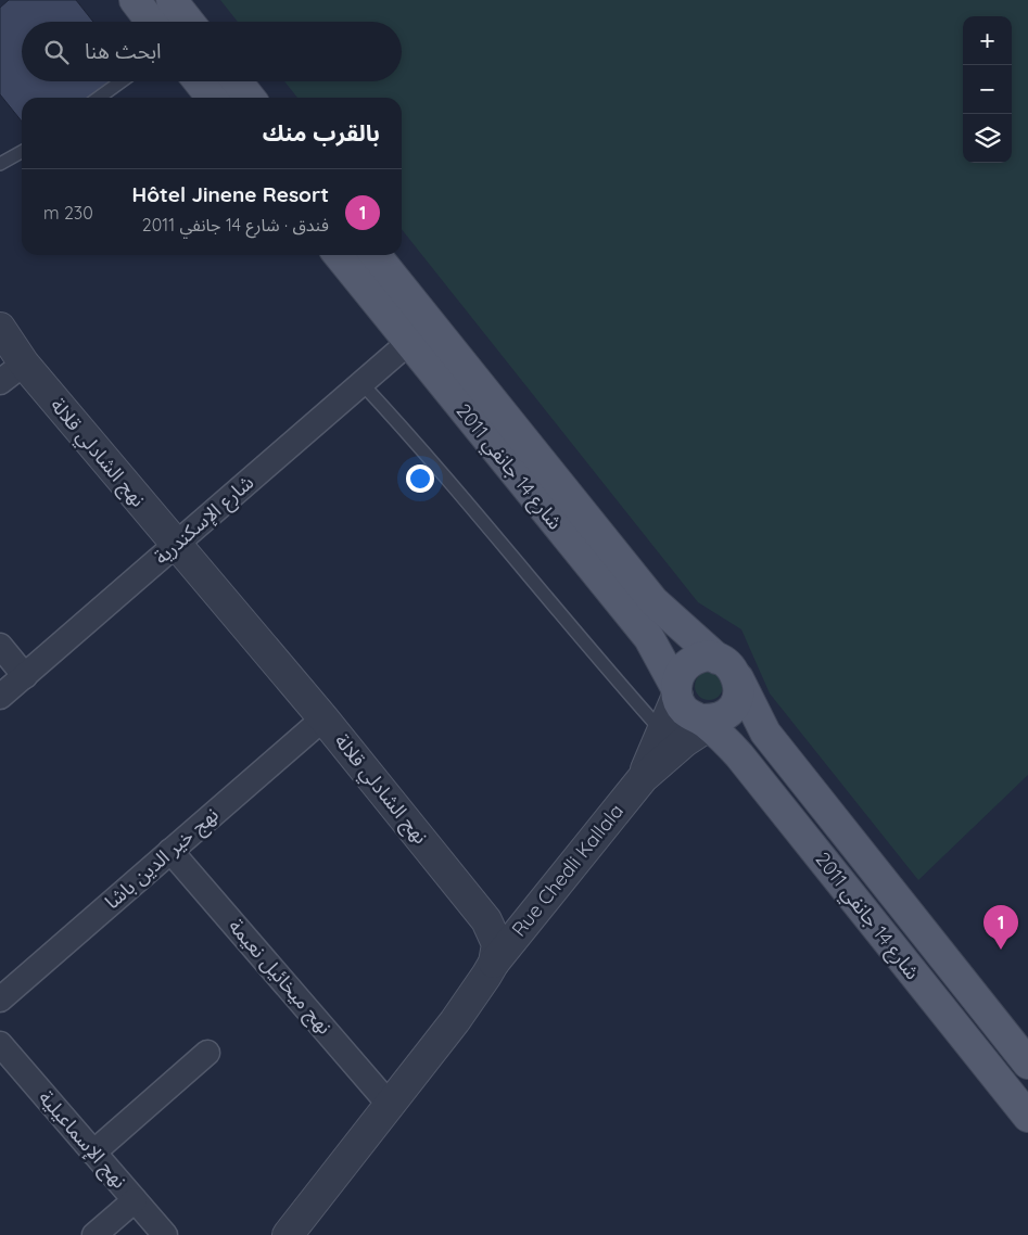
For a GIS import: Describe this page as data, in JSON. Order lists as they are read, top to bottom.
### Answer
{
  "streets": {
    "main road": ["شارع 14 جانفي 2011"],
    "street": [
      "نهج الشادلي قلالة",
      "شارع الإسكندرية",
      "نهج خير الدين باشا",
      "Rue Chedli Kallala",
      "نهج ميخائيل نعيمة",
      "نهج الإسماعيلية"
    ]
  },
  "crossings": [
    ["نهج الشادلي قلالة", "شارع الإسكندرية"],
    ["نهج الشادلي قلالة", "نهج خير الدين باشا"],
    ["نهج الشادلي قلالة", "Rue Chedli Kallala"],
    ["شارع 14 جانفي 2011", "شارع الإسكندرية"],
    ["نهج خير الدين باشا", "نهج ميخائيل نعيمة"]
  ],
  "page": {
    "map_buttons": ["+", "−"],
    "search": "ابحث هنا",
    "heading": "بالقرب منك",
    "list": [
      {
        "mark": "1",
        "name": "Hôtel Jinene Resort",
        "note": "فندق · شارع 14 جانفي 2011",
        "value": "230 m"
      }
    ],
    "pins": "1"
  }
}
